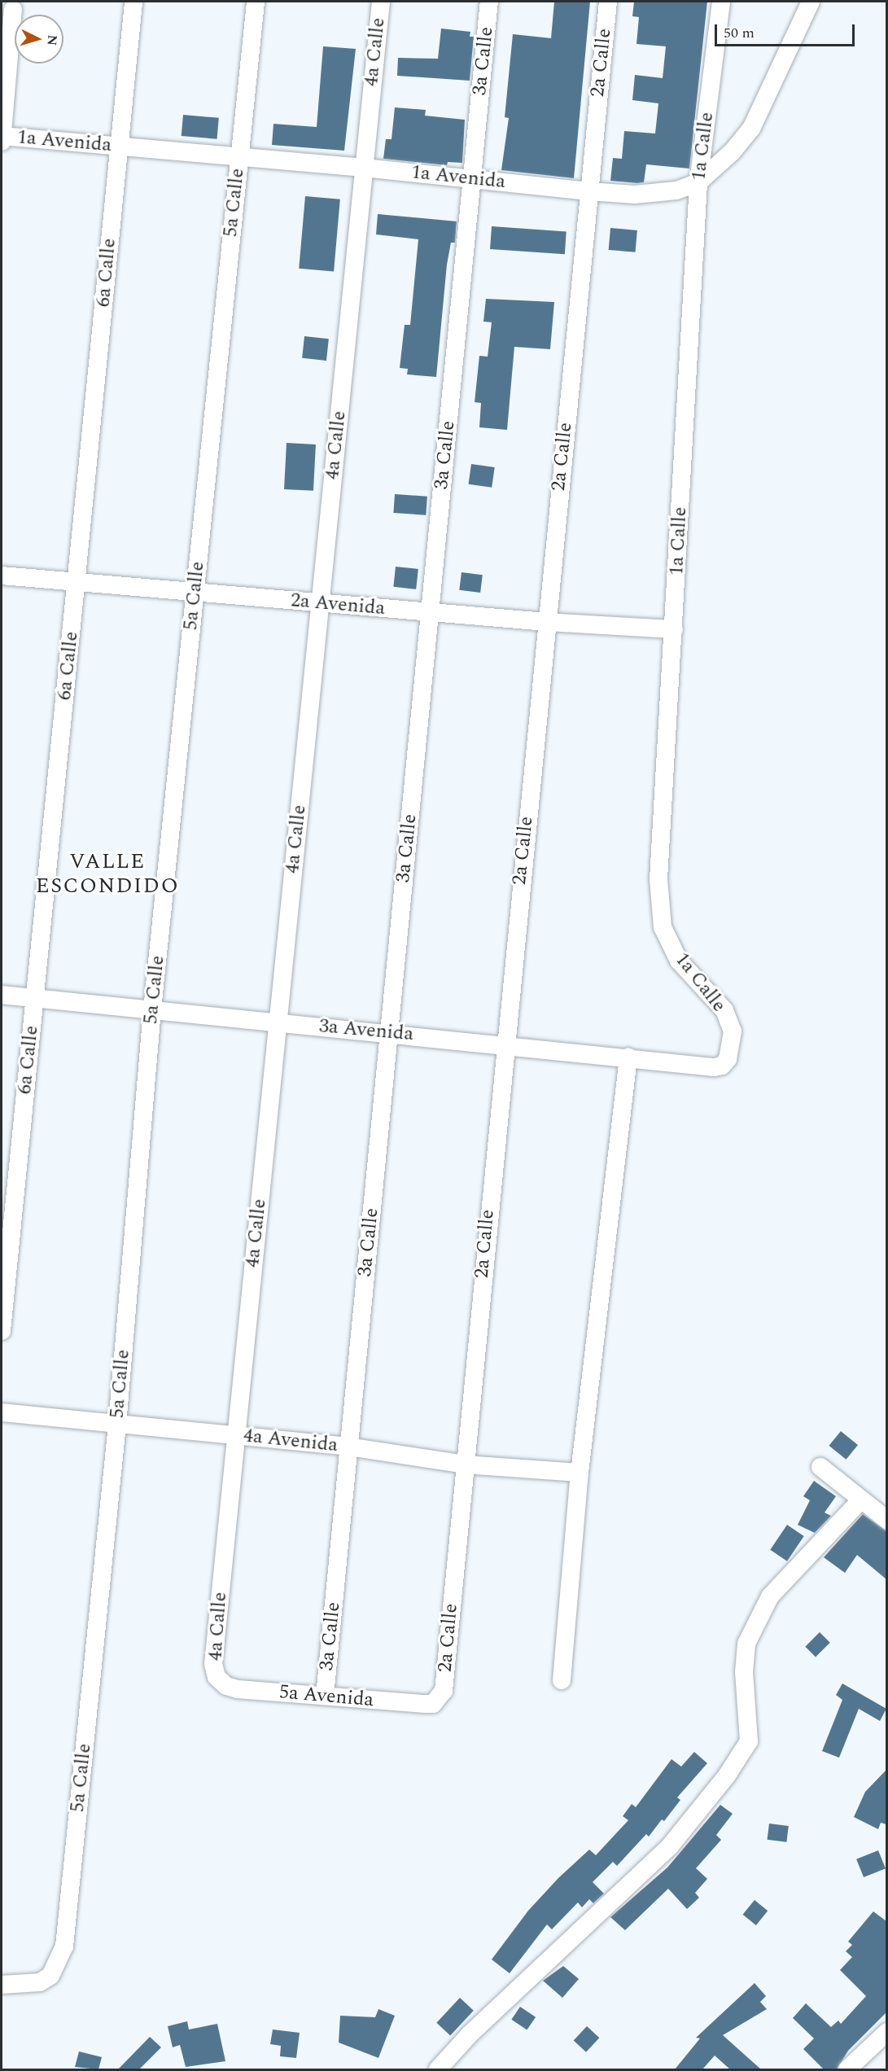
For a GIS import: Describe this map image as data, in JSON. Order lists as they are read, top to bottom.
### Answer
{
  "streets": {
    "street": [
      "4a Calle",
      "3a Calle",
      "2a Calle",
      "1a Avenida",
      "1a Calle",
      "5a Calle",
      "6a Calle",
      "2a Avenida",
      "3a Avenida",
      "4a Avenida",
      "5a Avenida"
    ]
  },
  "crossings": [
    ["4a Calle", "1a Avenida"],
    ["4a Calle", "2a Avenida"],
    ["4a Calle", "3a Avenida"],
    ["4a Calle", "4a Avenida"],
    ["4a Calle", "5a Avenida"],
    ["3a Calle", "1a Avenida"],
    ["3a Calle", "2a Avenida"],
    ["3a Calle", "3a Avenida"],
    ["3a Calle", "4a Avenida"],
    ["3a Calle", "5a Avenida"],
    ["2a Calle", "1a Avenida"],
    ["2a Calle", "2a Avenida"],
    ["2a Calle", "3a Avenida"],
    ["2a Calle", "4a Avenida"],
    ["2a Calle", "5a Avenida"],
    ["1a Avenida", "1a Calle"],
    ["1a Avenida", "5a Calle"],
    ["1a Avenida", "6a Calle"],
    ["1a Calle", "2a Avenida"],
    ["1a Calle", "3a Avenida"],
    ["5a Calle", "2a Avenida"],
    ["5a Calle", "3a Avenida"],
    ["5a Calle", "4a Avenida"],
    ["6a Calle", "2a Avenida"],
    ["6a Calle", "3a Avenida"]
  ],
  "districts": ["VALLE ESCONDIDO"],
  "scale_bar": "50 m",
  "north": "right"
}
